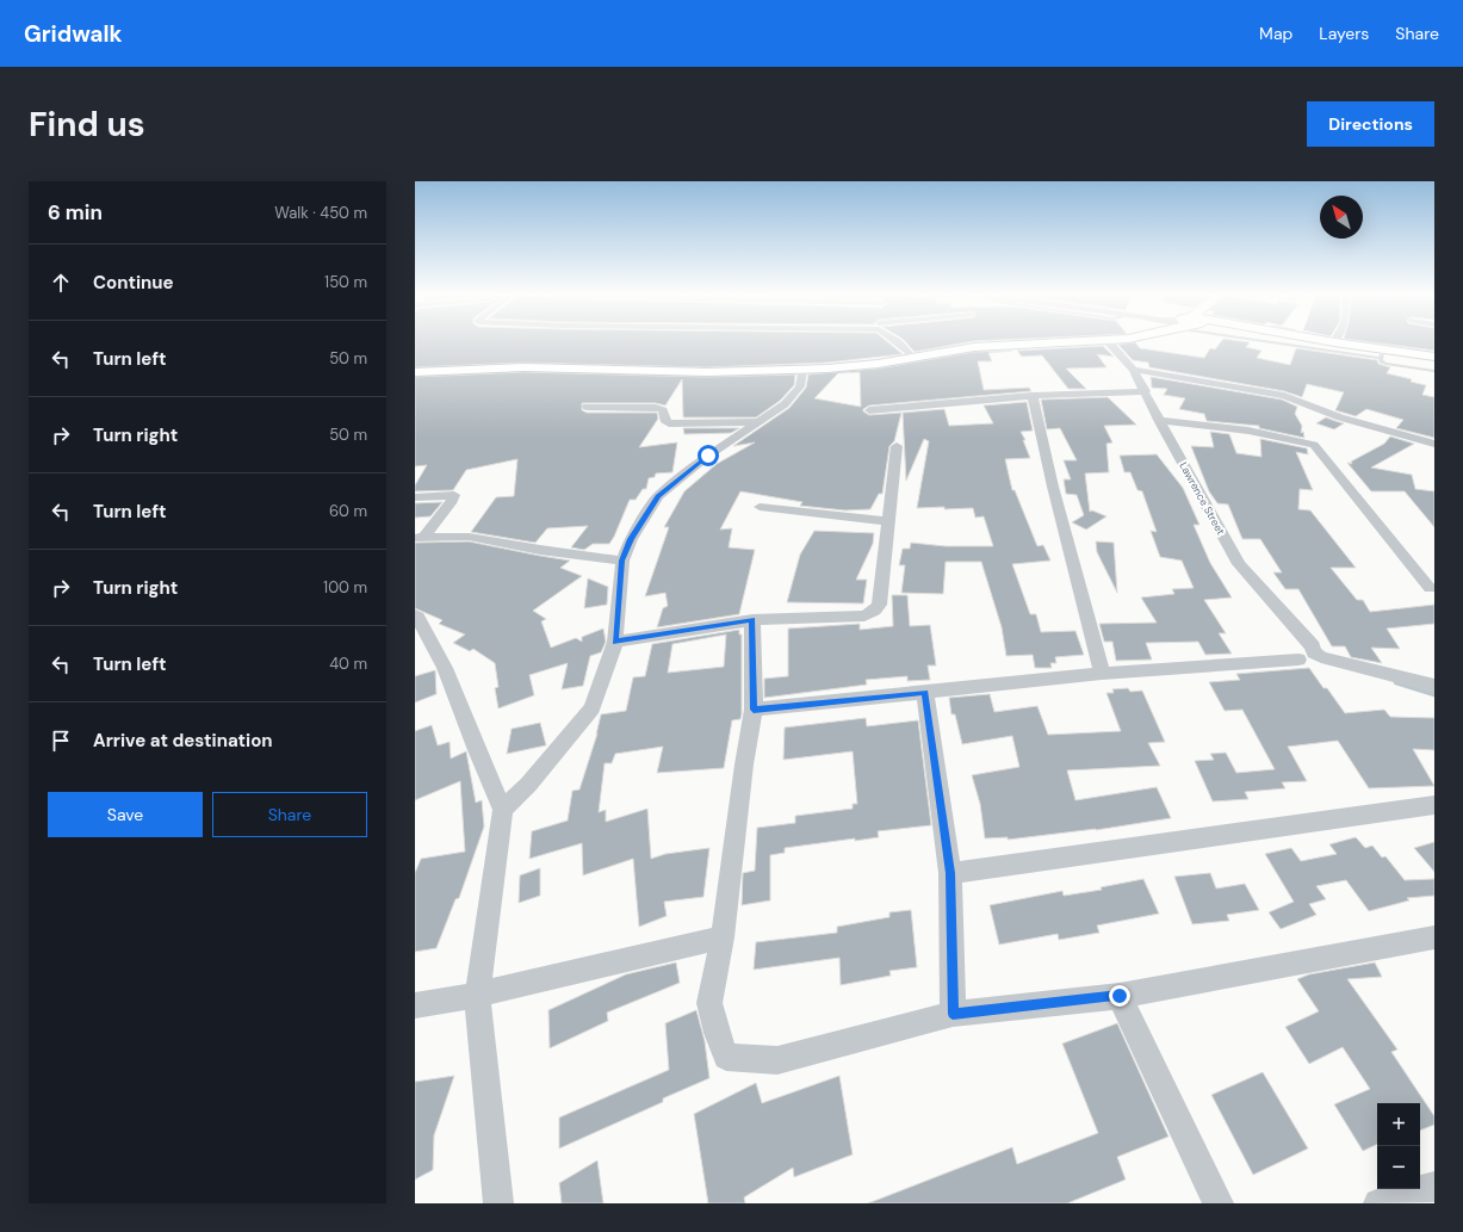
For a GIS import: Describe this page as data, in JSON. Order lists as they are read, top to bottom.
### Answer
{
  "streets": {
    "street": ["Lawrence Street"]
  },
  "north": "top left",
  "page": {
    "header": "Gridwalk",
    "nav": ["Map", "Layers", "Share"],
    "buttons": [
      "Directions",
      ["Save", "Share"]
    ],
    "title": "Find us",
    "heading": ["6 min", "Walk · 450 m"],
    "list": [
      ["Continue", "150 m"],
      ["Turn left", "50 m"],
      ["Turn right", "50 m"],
      ["Turn left", "60 m"],
      ["Turn right", "100 m"],
      ["Turn left", "40 m"],
      "Arrive at destination"
    ],
    "map_buttons": ["+", "−"]
  }
}
